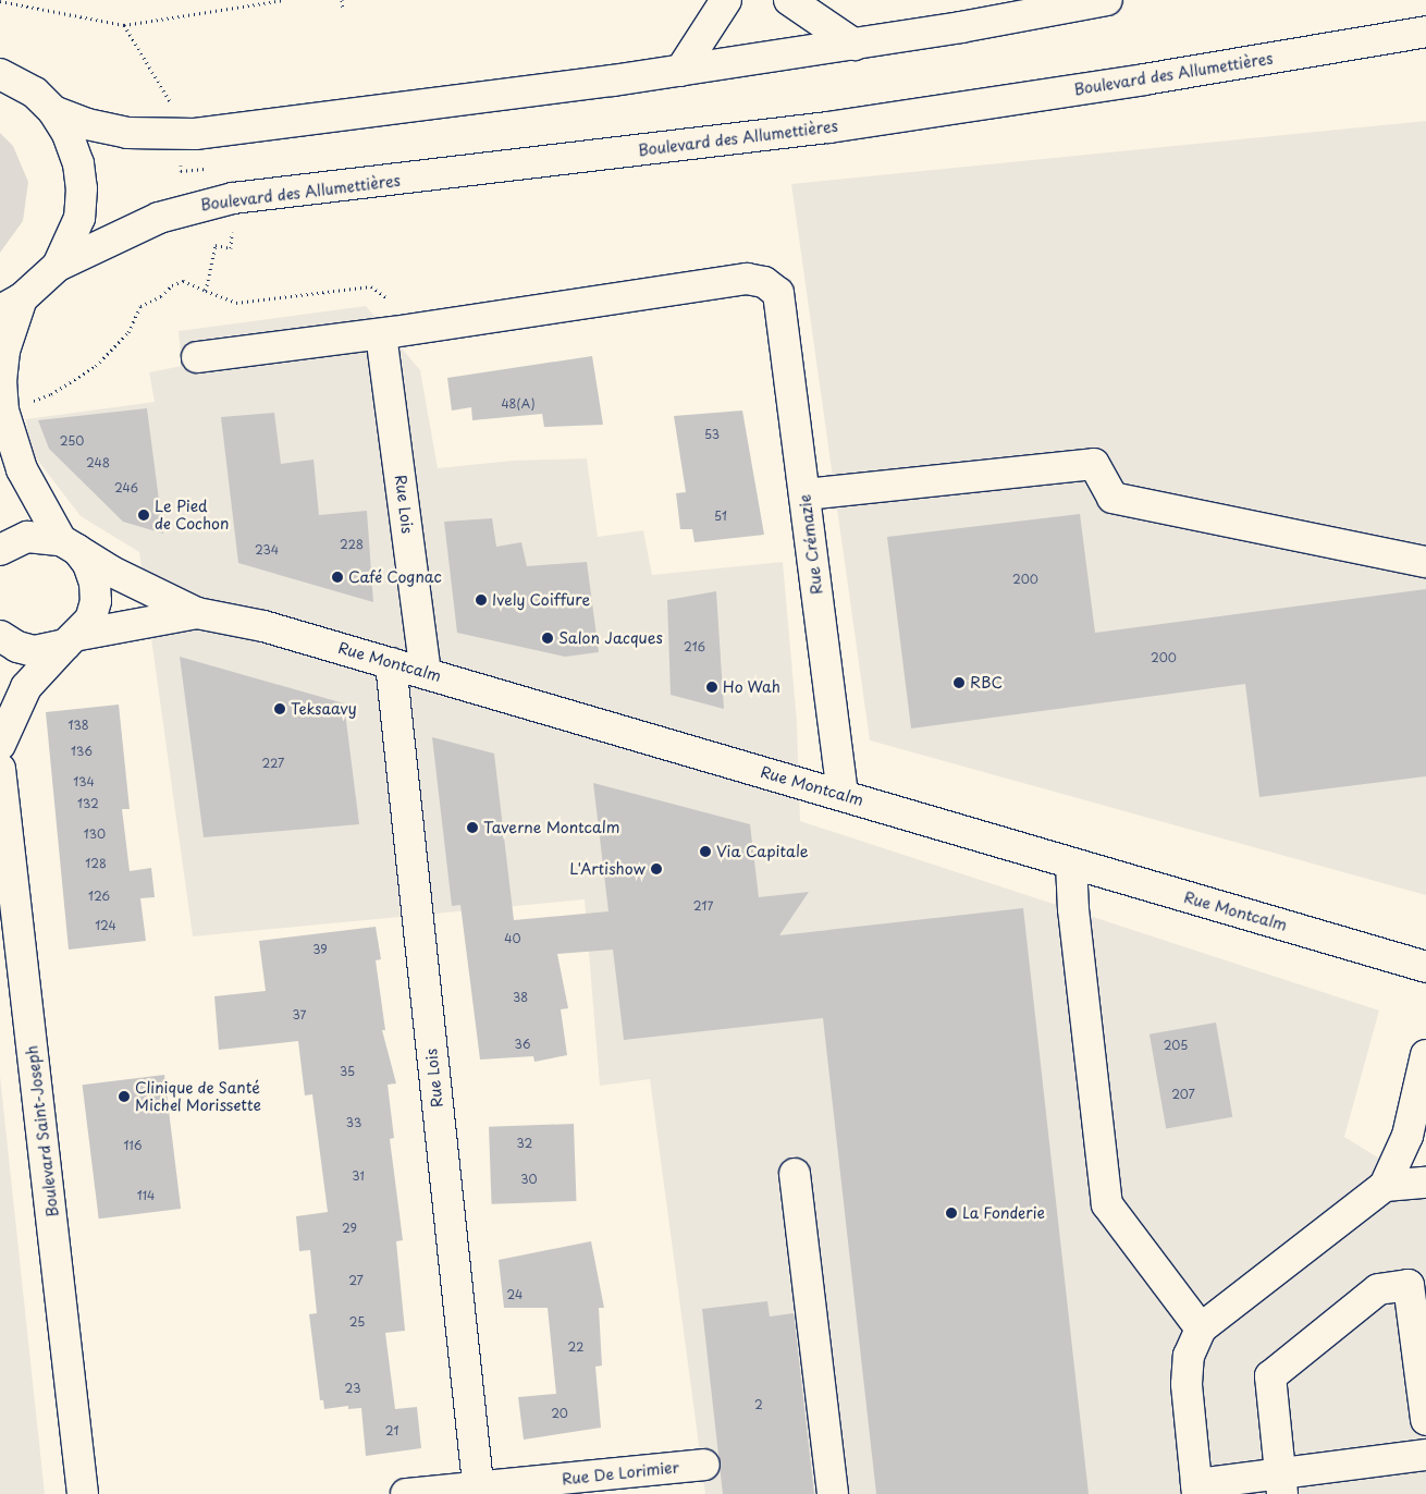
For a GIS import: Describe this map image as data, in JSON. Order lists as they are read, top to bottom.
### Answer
{
  "streets": {
    "main road": [
      "Boulevard des Allumettières",
      "Rue Lois",
      "Rue Crémazie",
      "Rue Montcalm",
      "Boulevard Saint-Joseph",
      "Rue De Lorimier"
    ]
  },
  "crossings": [
    ["Rue Lois", "Rue Crémazie"],
    ["Rue Lois", "Rue Montcalm"],
    ["Rue Lois", "Rue De Lorimier"],
    ["Rue Crémazie", "Rue Montcalm"]
  ],
  "places": [
    "Le Pied de Cochon",
    "Café Cognac",
    "Ively Coiffure",
    "Salon Jacques",
    "RBC",
    "Ho Wah",
    "Teksaavy",
    "Taverne Montcalm",
    "Via Capitale",
    "L'Artishow",
    "Clinique de Santé Michel Morissette",
    "La Fonderie"
  ],
  "house_numbers": [
    "48(A)",
    "53",
    "250",
    "248",
    "246",
    "51",
    "228",
    "234",
    "200",
    "216",
    "200",
    "138",
    "136",
    "227",
    "134",
    "132",
    "130",
    "128",
    "126",
    "217",
    "124",
    "40",
    "39",
    "38",
    "37",
    "36",
    "205",
    "35",
    "207",
    "33",
    "32",
    "116",
    "31",
    "30",
    "114",
    "29",
    "27",
    "24",
    "25",
    "22",
    "23",
    "2",
    "20",
    "21"
  ]
}
